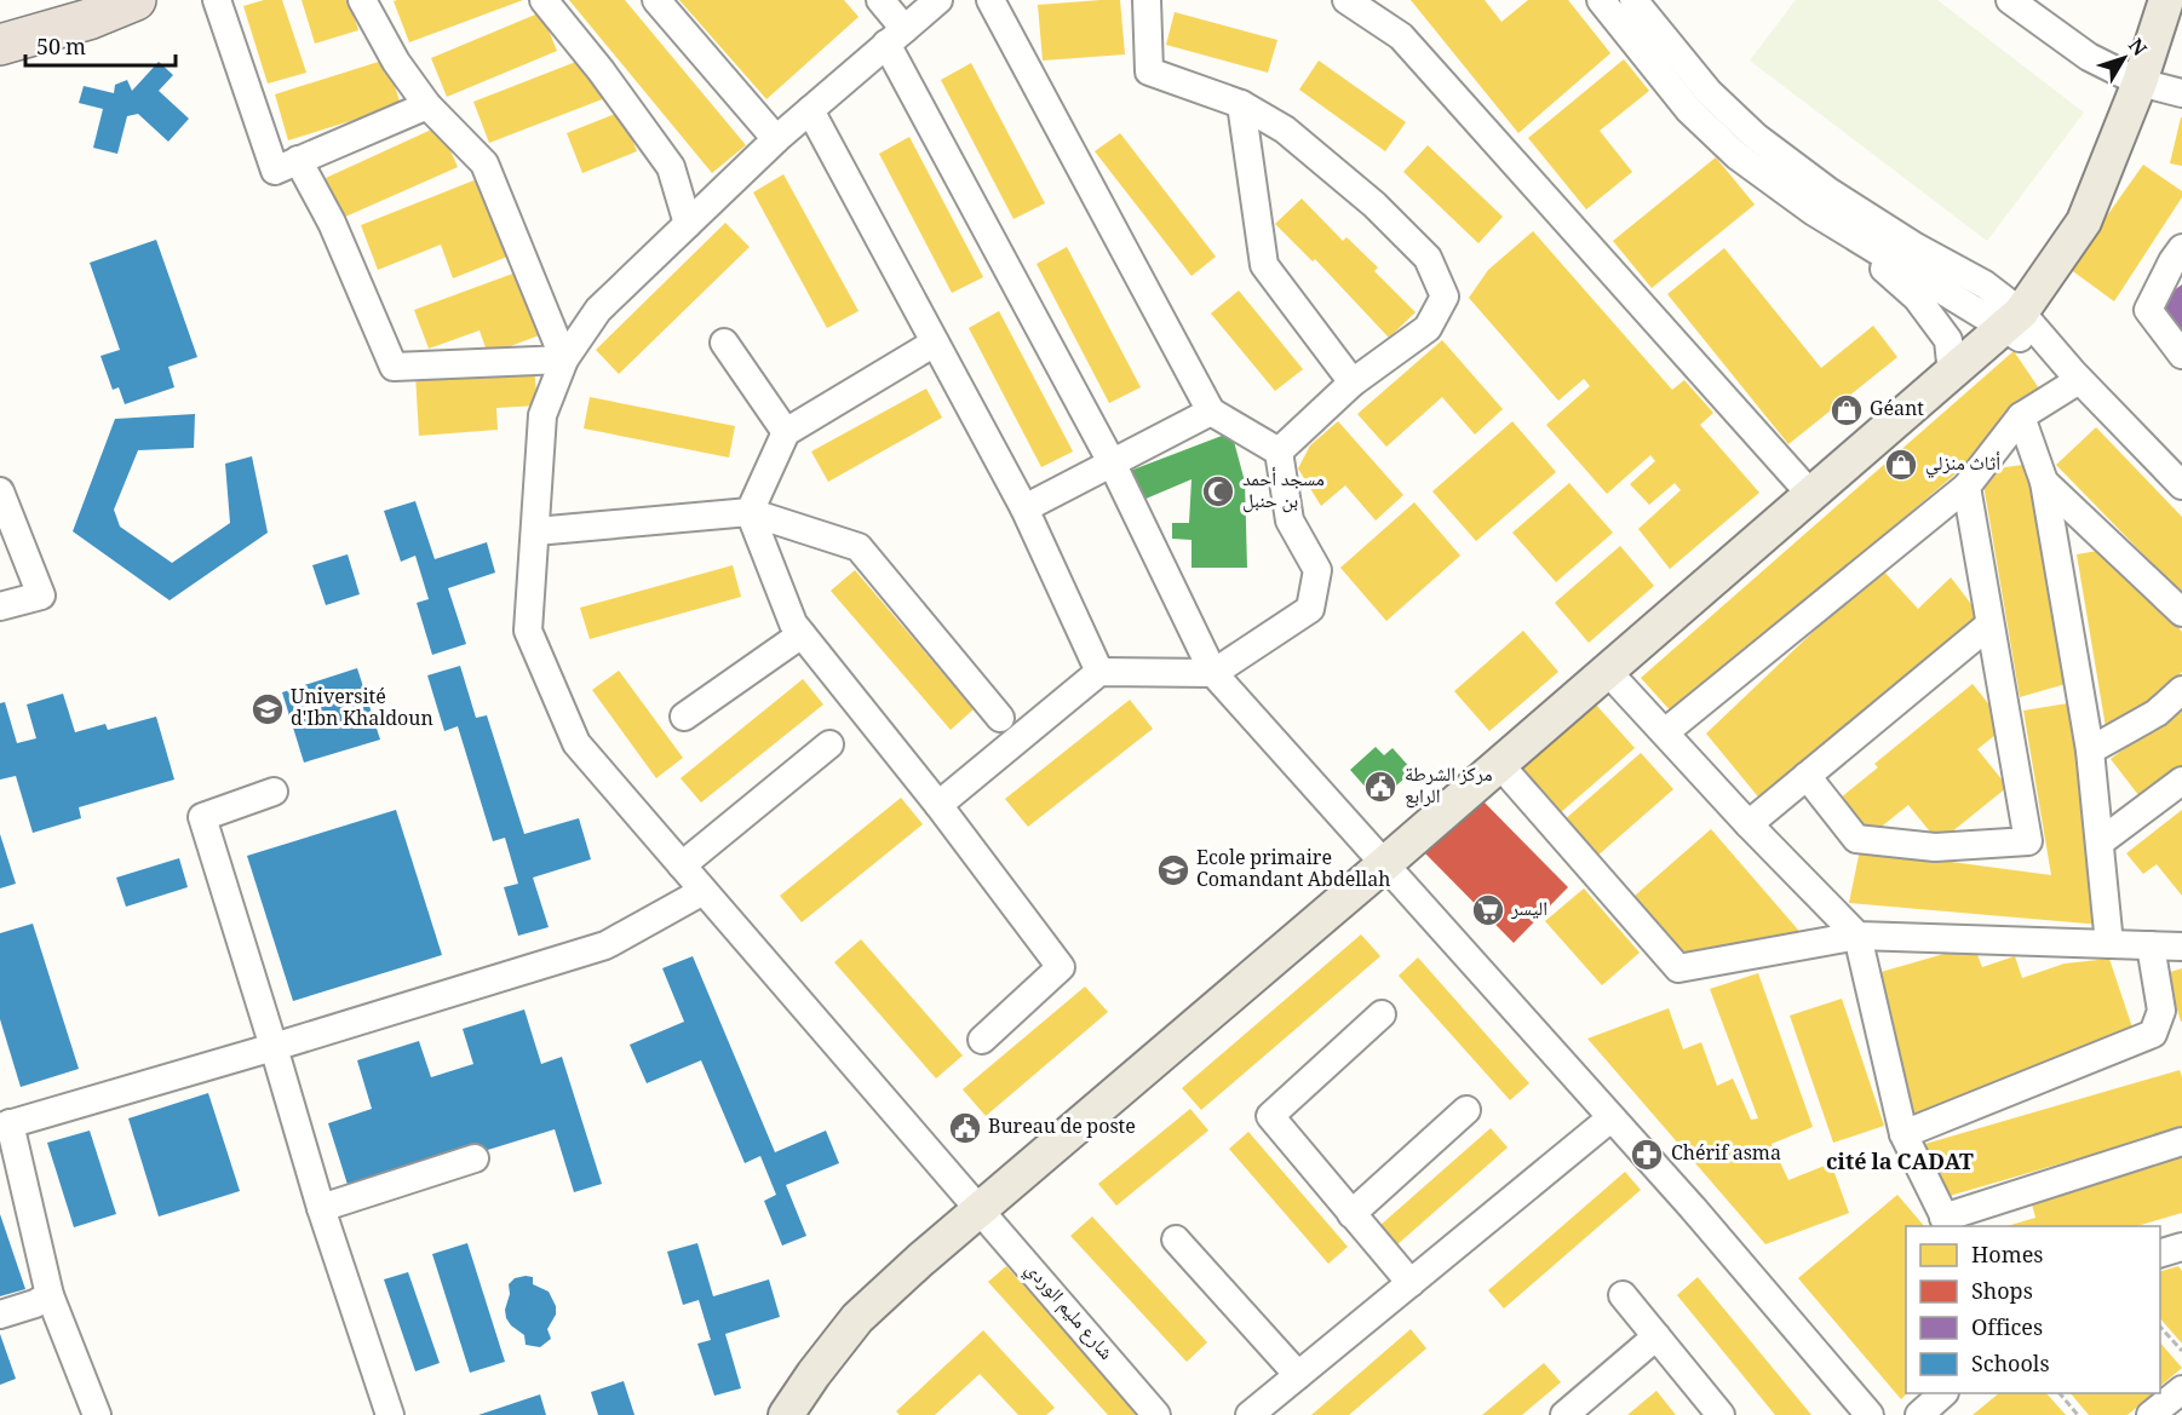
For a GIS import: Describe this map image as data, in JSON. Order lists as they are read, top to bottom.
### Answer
{
  "streets": {
    "street": ["شارع مليم الوردي"]
  },
  "districts": ["cité la CADAT"],
  "places": {
    "shop": ["Géant", "أثاث منزلي"],
    "mosque": ["مسجد أحمد بن حنبل"],
    "school or university": ["Université d'Ibn Khaldoun", "Ecole primaire Comandant Abdellah"],
    "public building": ["مركز الشرطة الرابع", "Bureau de poste"],
    "supermarket": ["اليسر"],
    "pharmacy": ["Chérif asma"]
  },
  "legend": [
    "Homes",
    "Shops",
    "Offices",
    "Schools"
  ],
  "scale_bar": "50 m",
  "north": "top right"
}
